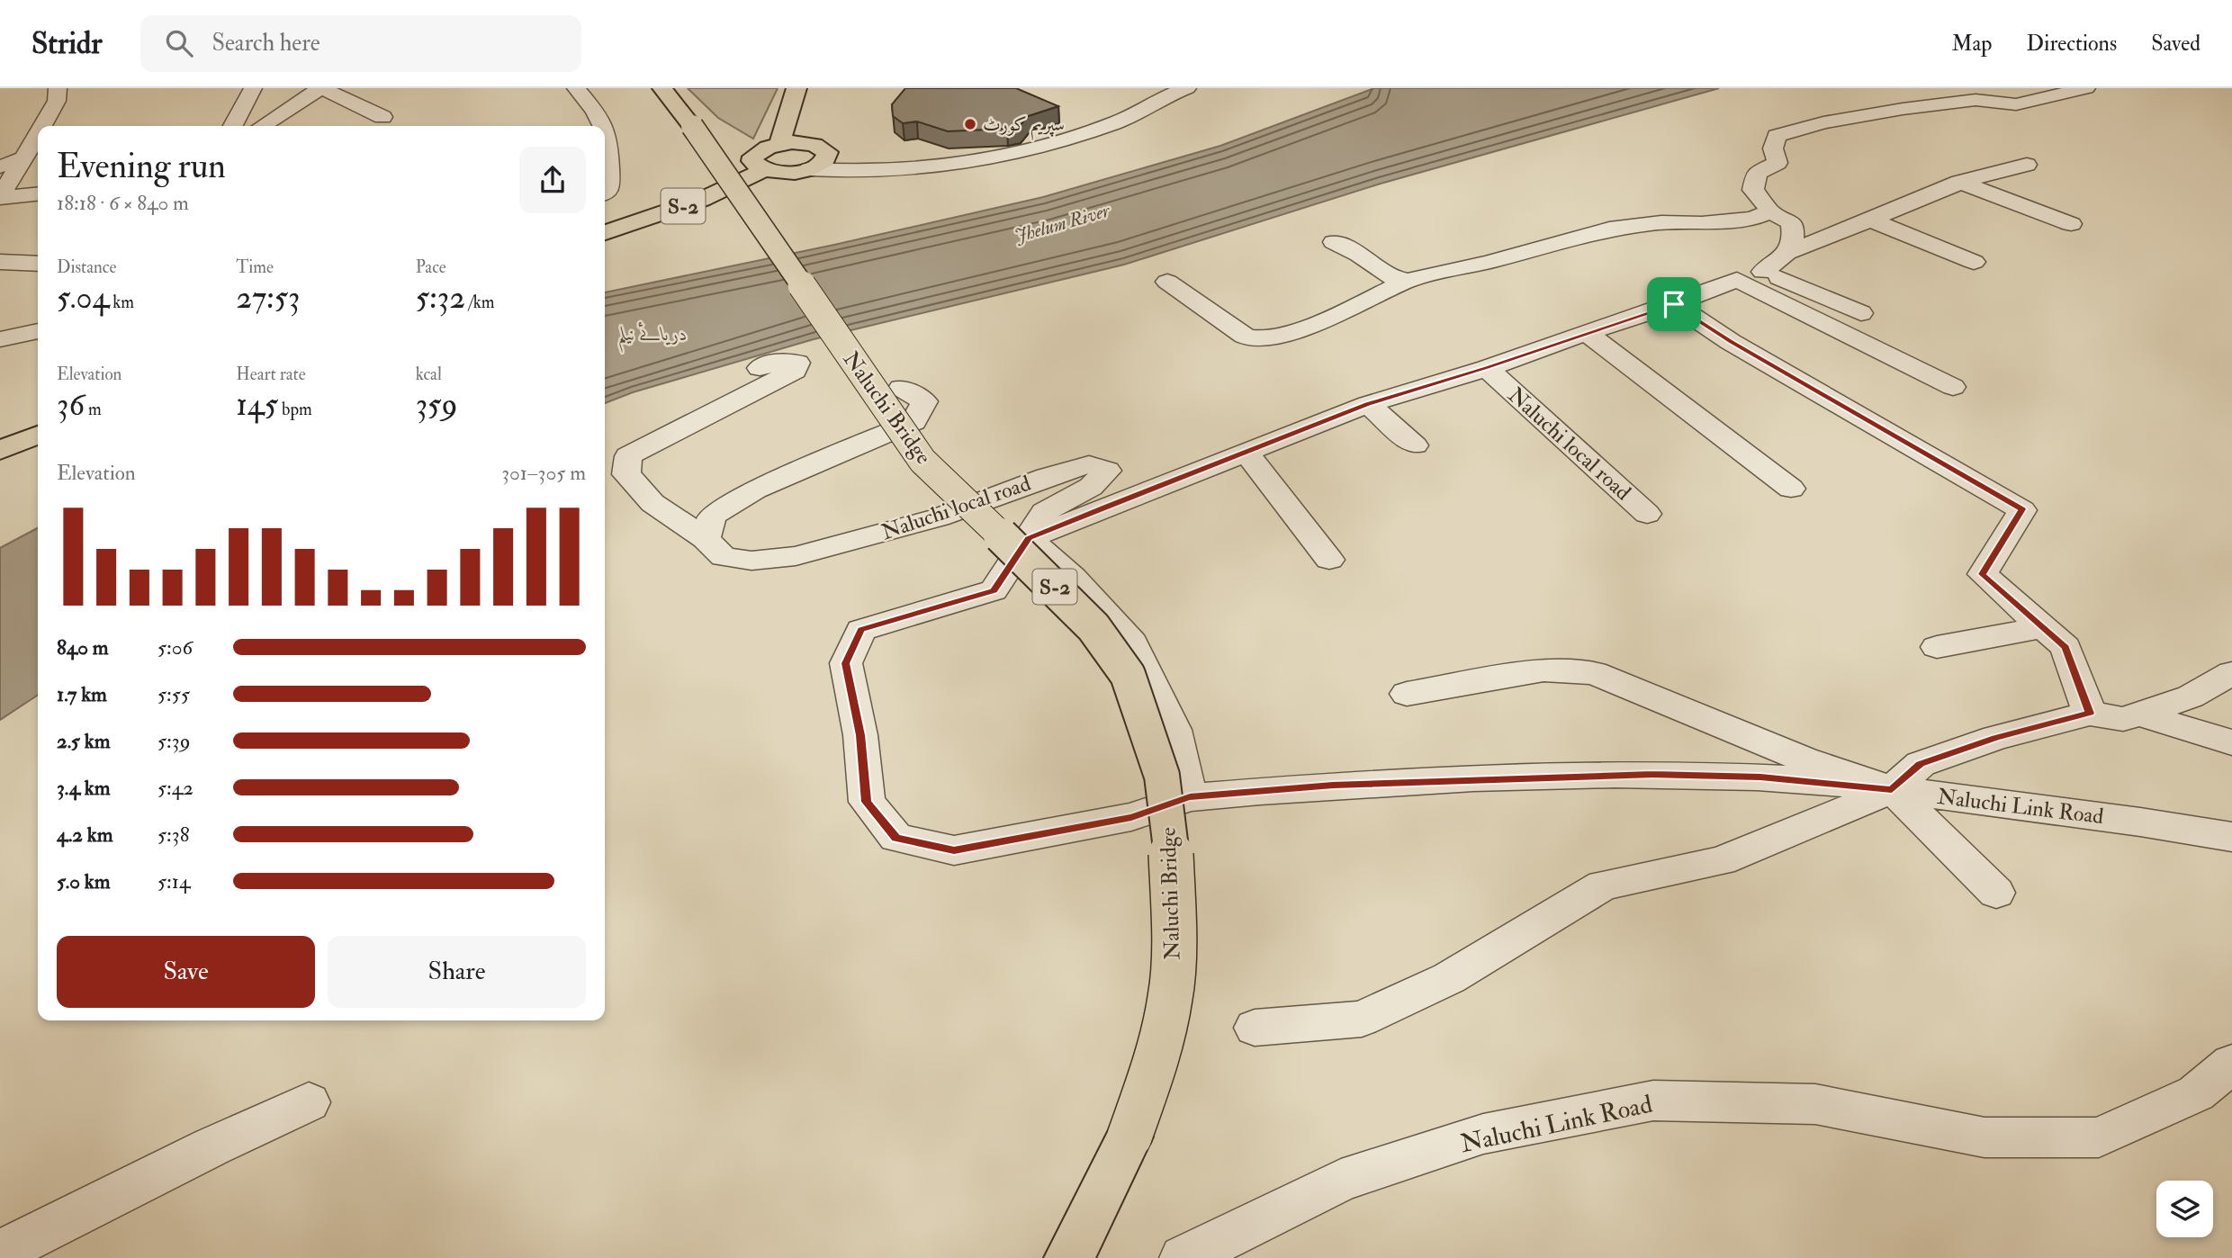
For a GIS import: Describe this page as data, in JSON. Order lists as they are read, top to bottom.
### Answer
{
  "streets": {
    "highway": ["S-2", "Naluchi Bridge"],
    "street": ["Naluchi local road", "Naluchi Link Road"]
  },
  "water": ["Jhelum River", "دریائے نیلم"],
  "places": ["سپریم کورٹ"],
  "page": {
    "header": "Stridr",
    "search": "Search here",
    "nav": ["Map", "Directions", "Saved"],
    "heading": ["Evening run", "18:18 · 6 × 840 m"],
    "stats": [
      ["Distance", "5.04 km"],
      ["Time", "27:53"],
      ["Pace", "5:32 /km"],
      ["Elevation", "36 m"],
      ["Heart rate", "145 bpm"],
      ["kcal", "359"]
    ],
    "chart": ["Elevation", "301–305 m"],
    "list": [
      {
        "name": "840 m",
        "note": "5:06"
      },
      {
        "name": "1.7 km",
        "note": "5:55"
      },
      {
        "name": "2.5 km",
        "note": "5:39"
      },
      {
        "name": "3.4 km",
        "note": "5:42"
      },
      {
        "name": "4.2 km",
        "note": "5:38"
      },
      {
        "name": "5.0 km",
        "note": "5:14"
      }
    ],
    "buttons": ["Save", "Share"]
  }
}
